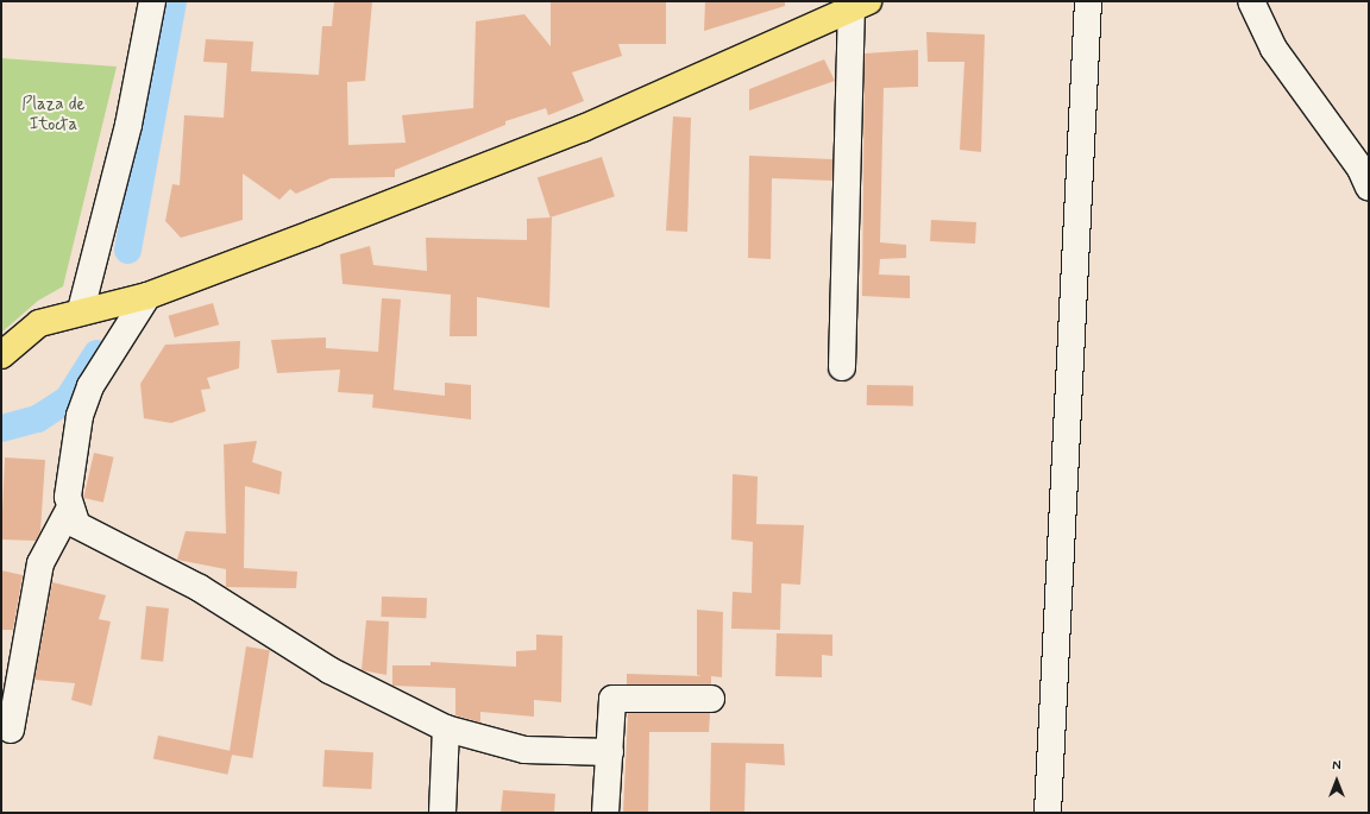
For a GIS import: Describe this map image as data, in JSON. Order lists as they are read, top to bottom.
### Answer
{
  "parks": ["Plaza de Itocta"],
  "north": "top"
}
